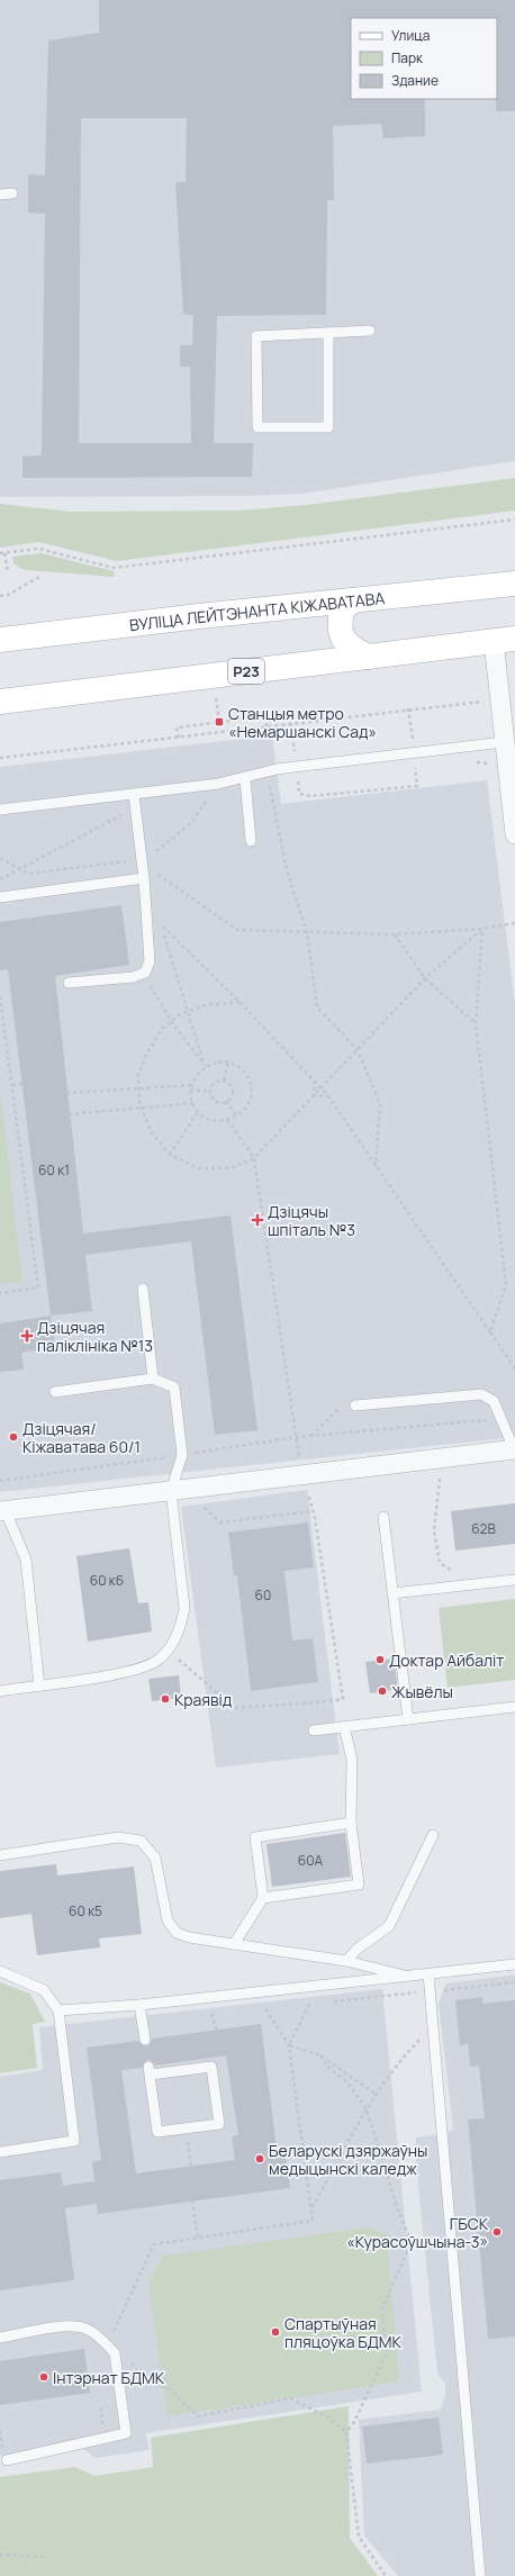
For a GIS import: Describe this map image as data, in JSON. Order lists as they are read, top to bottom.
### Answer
{
  "streets": {
    "main road": ["ВУЛІЦА ЛЕЙТЭНАНТА КІЖАВАТАВА", "Р23"]
  },
  "places": {
    "transit": ["Станцыя метро «Немаршанскі Сад»"],
    "health": ["Дзіцячы шпіталь №3", "Дзіцячая паліклініка №13"],
    "other": [
      "Дзіцячая/ Кіжаватава 60/1",
      "Доктар Айбаліт",
      "Жывёлы",
      "Краявід",
      "Беларускі дзяржаўны медыцынскі каледж",
      "ГБСК «Курасоўшчына-3»",
      "Спартыўная пляцоўка БДМК",
      "Інтэрнат БДМК"
    ]
  },
  "house_numbers": [
    "60 к1",
    "62В",
    "60 к6",
    "60",
    "60А",
    "60 к5"
  ],
  "legend": ["Улица", "Парк", "Здание"]
}
